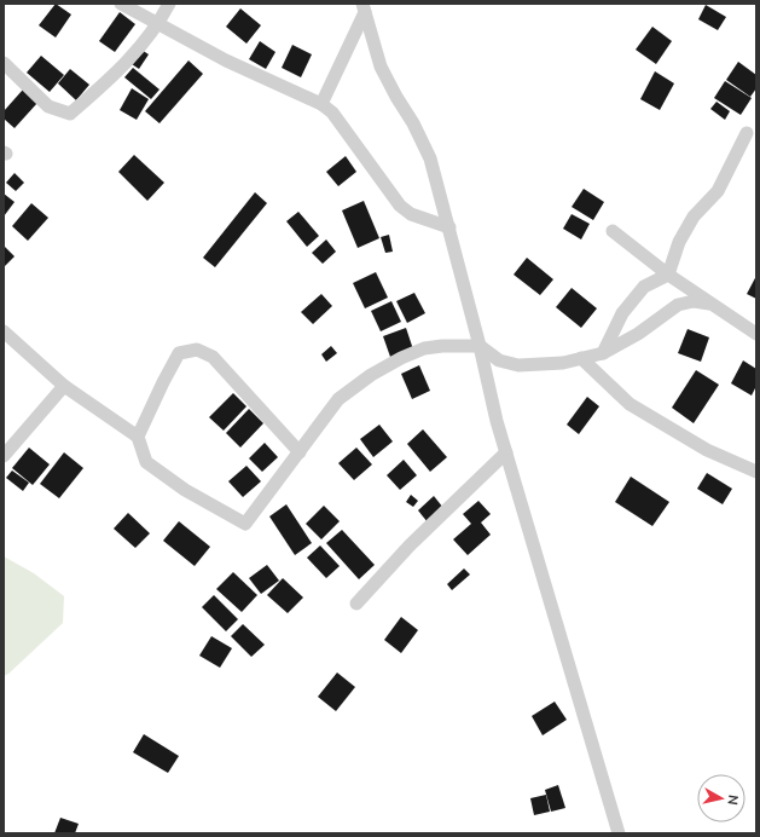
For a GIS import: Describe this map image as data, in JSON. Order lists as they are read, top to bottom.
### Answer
{
  "north": "right"
}
